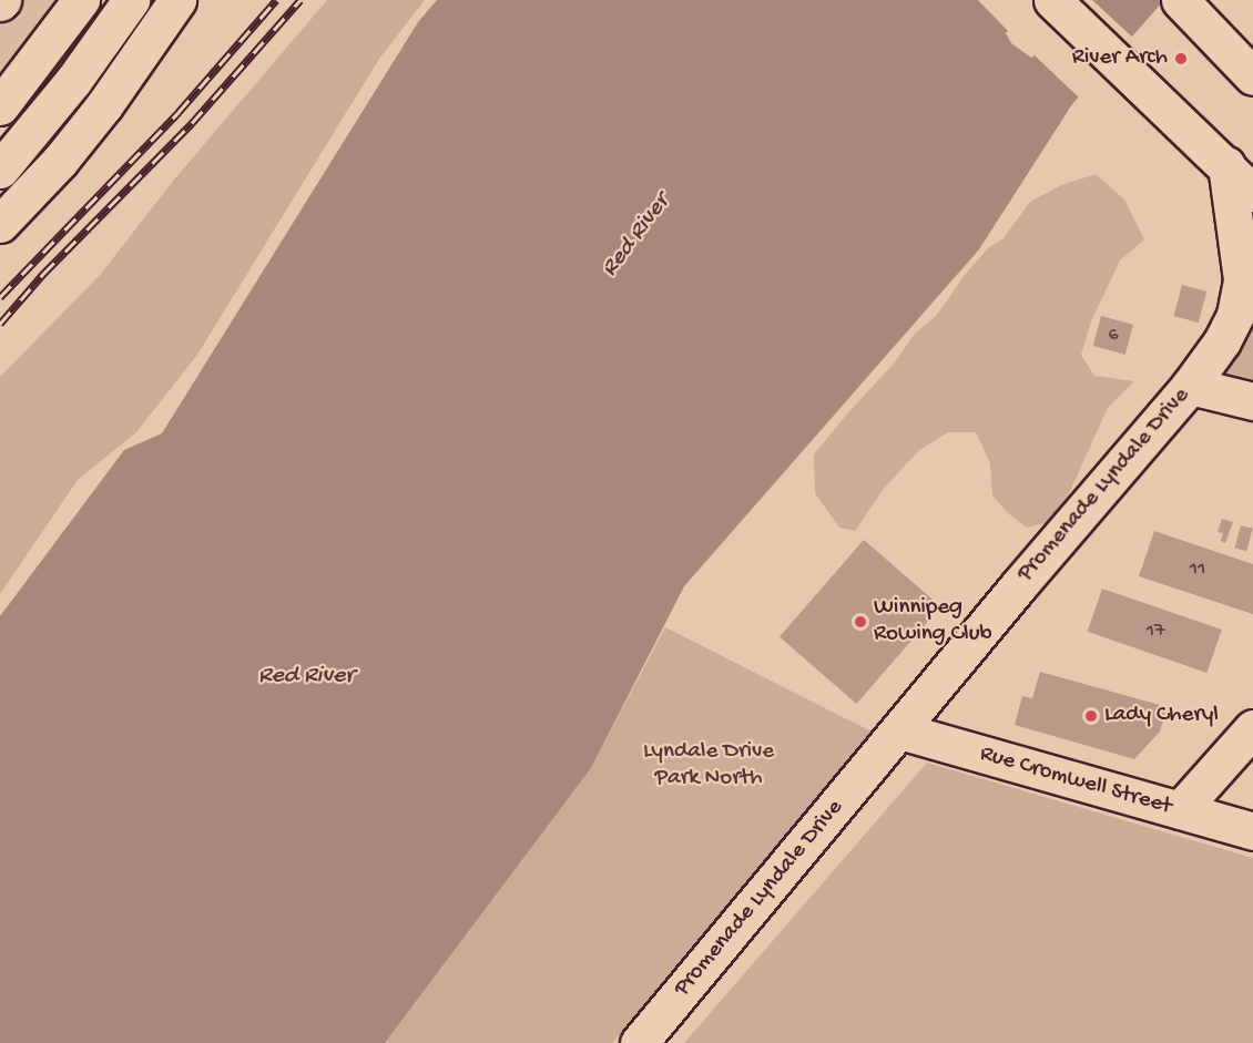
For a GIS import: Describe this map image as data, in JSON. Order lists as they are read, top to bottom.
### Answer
{
  "streets": {
    "main road": ["Promenade Lyndale Drive", "Rue Cromwell Street"]
  },
  "crossings": [
    ["Promenade Lyndale Drive", "Rue Cromwell Street"]
  ],
  "water": ["Red River"],
  "parks": ["Lyndale Drive Park North"],
  "places": ["River Arch", "Winnipeg Rowing Club", "Lady Cheryl"],
  "house_numbers": ["6", "11", "17"]
}
